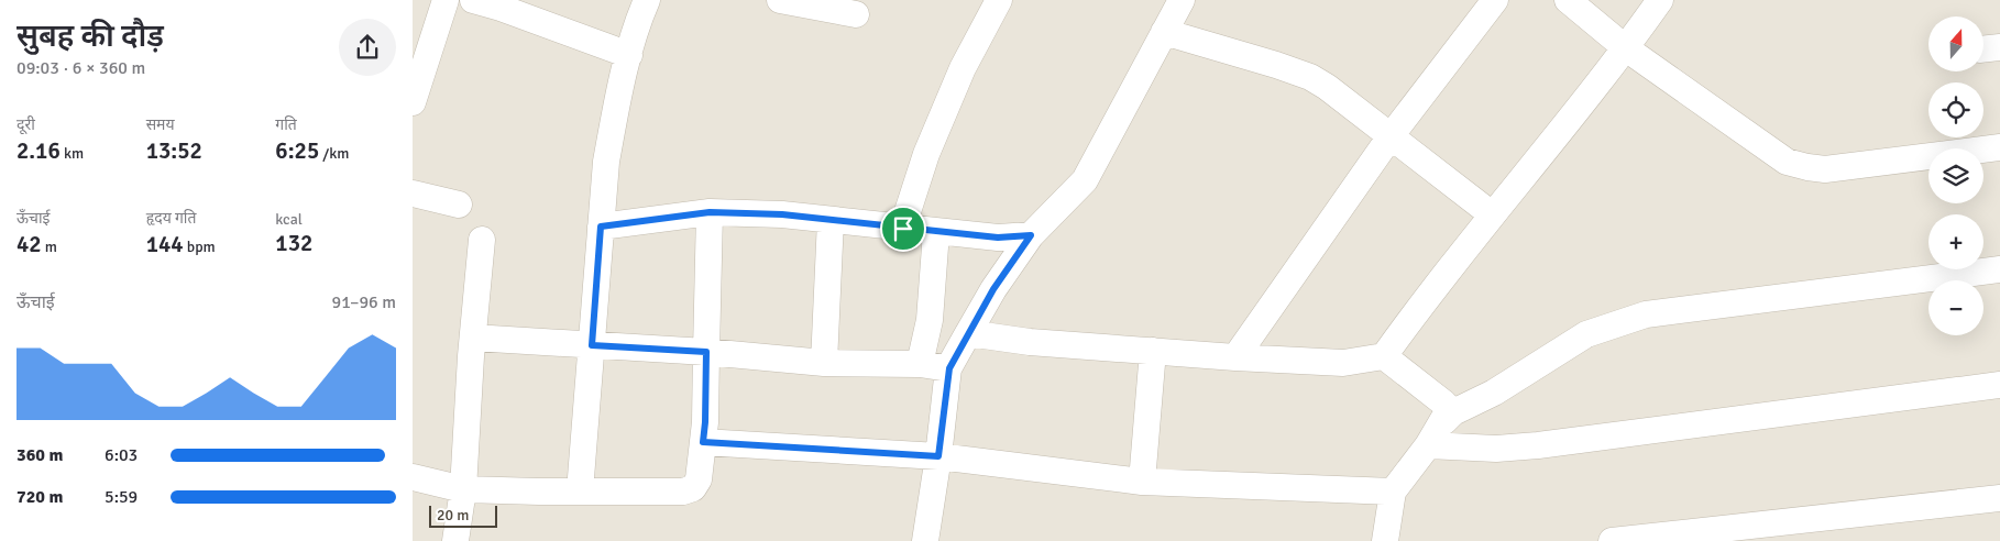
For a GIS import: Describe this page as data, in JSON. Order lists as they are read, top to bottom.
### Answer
{
  "scale_bar": "20 m",
  "north": "top",
  "page": {
    "heading": ["सुबह की दौड़", "09:03 · 6 × 360 m"],
    "map_buttons": ["+", "−"],
    "stats": [
      ["दूरी", "2.16 km"],
      ["समय", "13:52"],
      ["गति", "6:25 /km"],
      ["ऊँचाई", "42 m"],
      ["हृदय गति", "144 bpm"],
      ["kcal", "132"]
    ],
    "chart": ["ऊँचाई", "91–96 m"],
    "list": [
      {
        "name": "360 m",
        "note": "6:03"
      },
      {
        "name": "720 m",
        "note": "5:59"
      }
    ],
    "scale": "20 m"
  }
}
